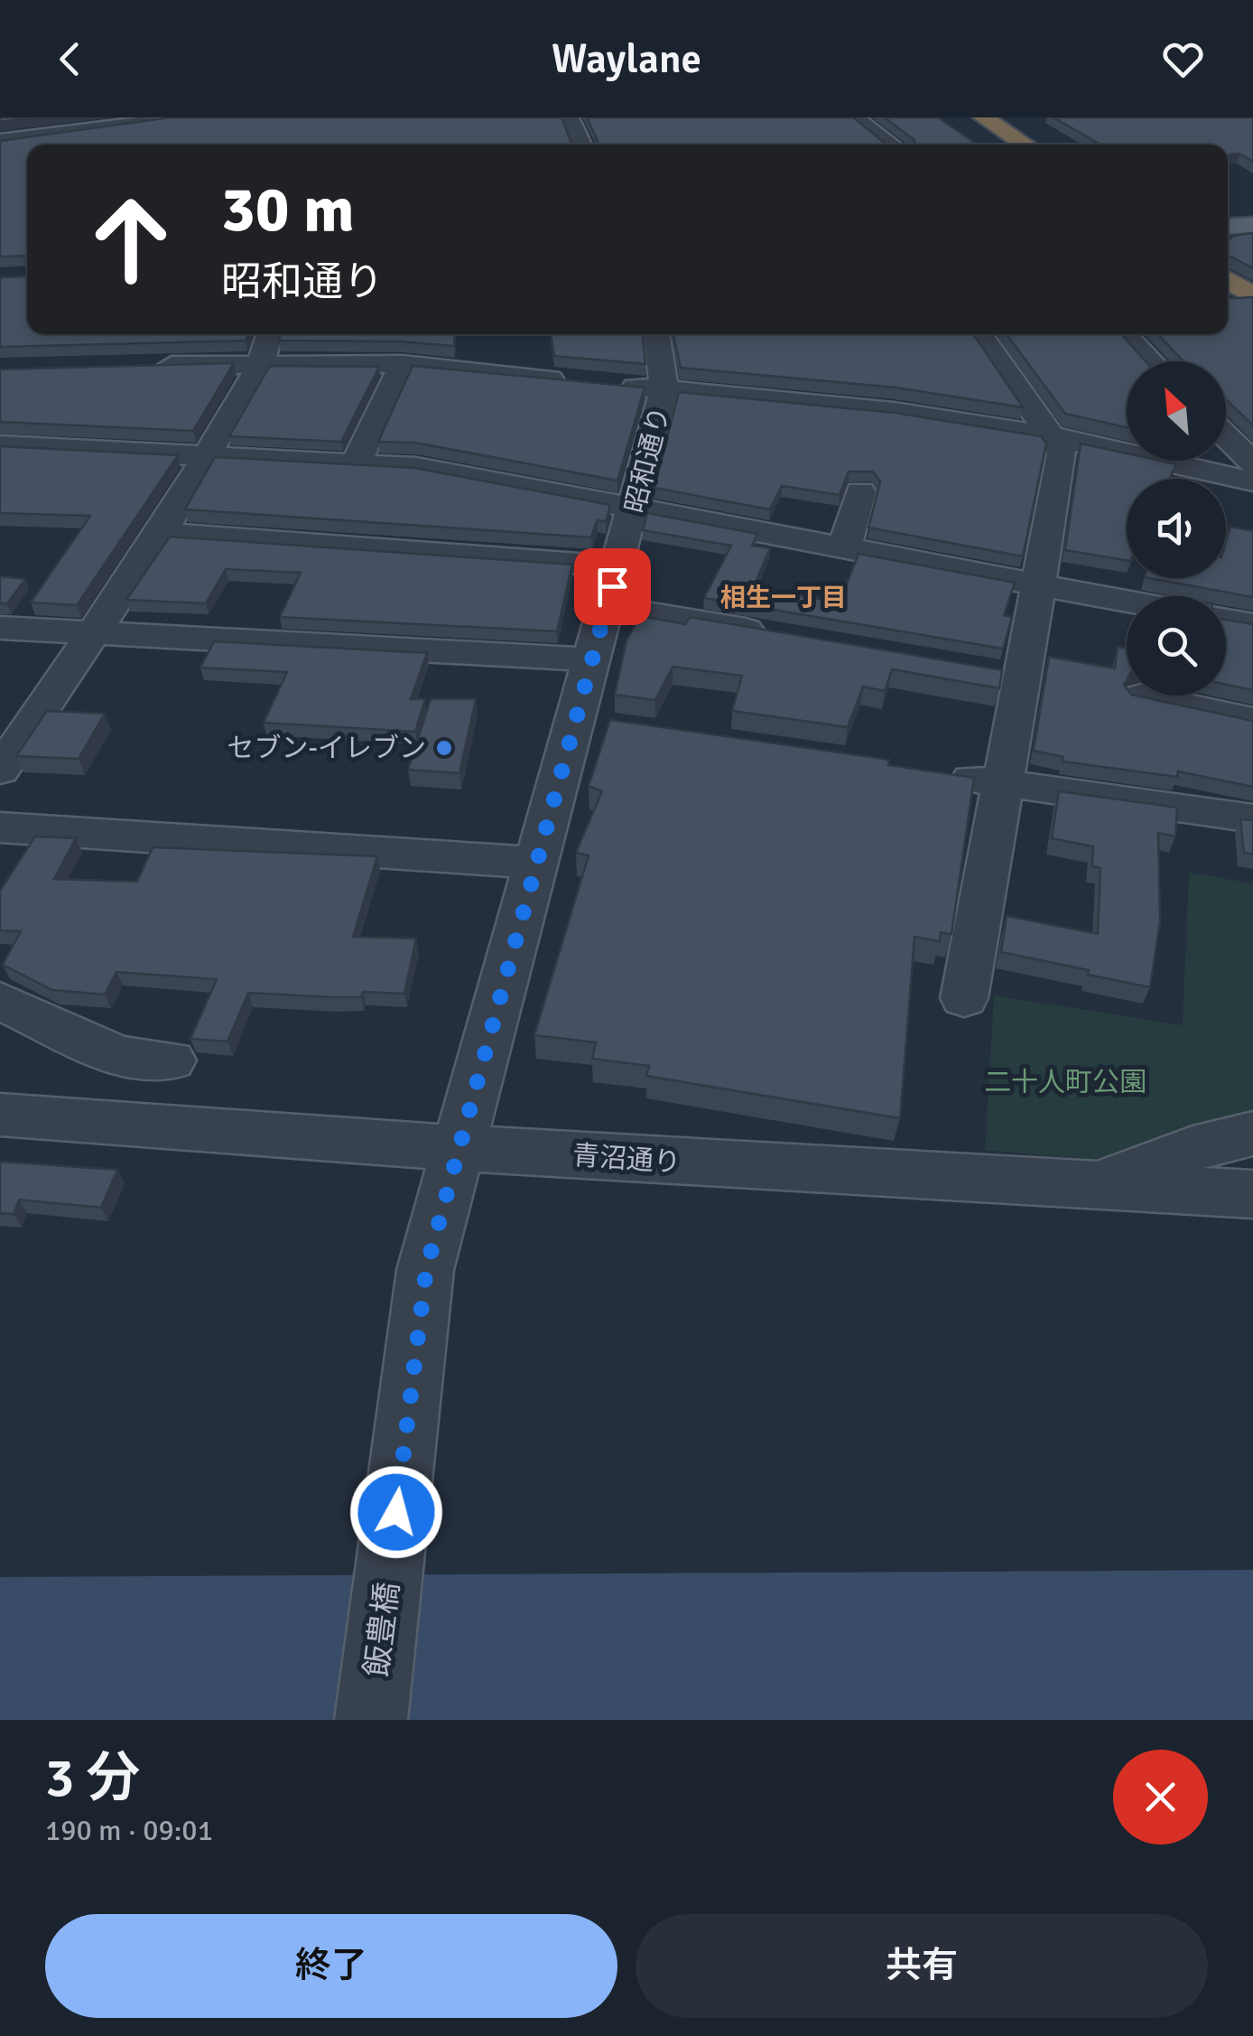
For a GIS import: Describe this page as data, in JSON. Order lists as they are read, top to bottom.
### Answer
{
  "streets": {
    "street": ["昭和通り", "青沼通り", "飯豊橋"]
  },
  "crossings": [
    ["昭和通り", "青沼通り"],
    ["昭和通り", "飯豊橋"]
  ],
  "districts": ["相生一丁目"],
  "parks": ["二十人町公園"],
  "places": ["セブン-イレブン"],
  "north": "top left",
  "page": {
    "header": "Waylane",
    "turn": ["30 m", "昭和通り"],
    "heading": ["3 分", "190 m · 09:01"],
    "buttons": ["終了", "共有"]
  }
}
